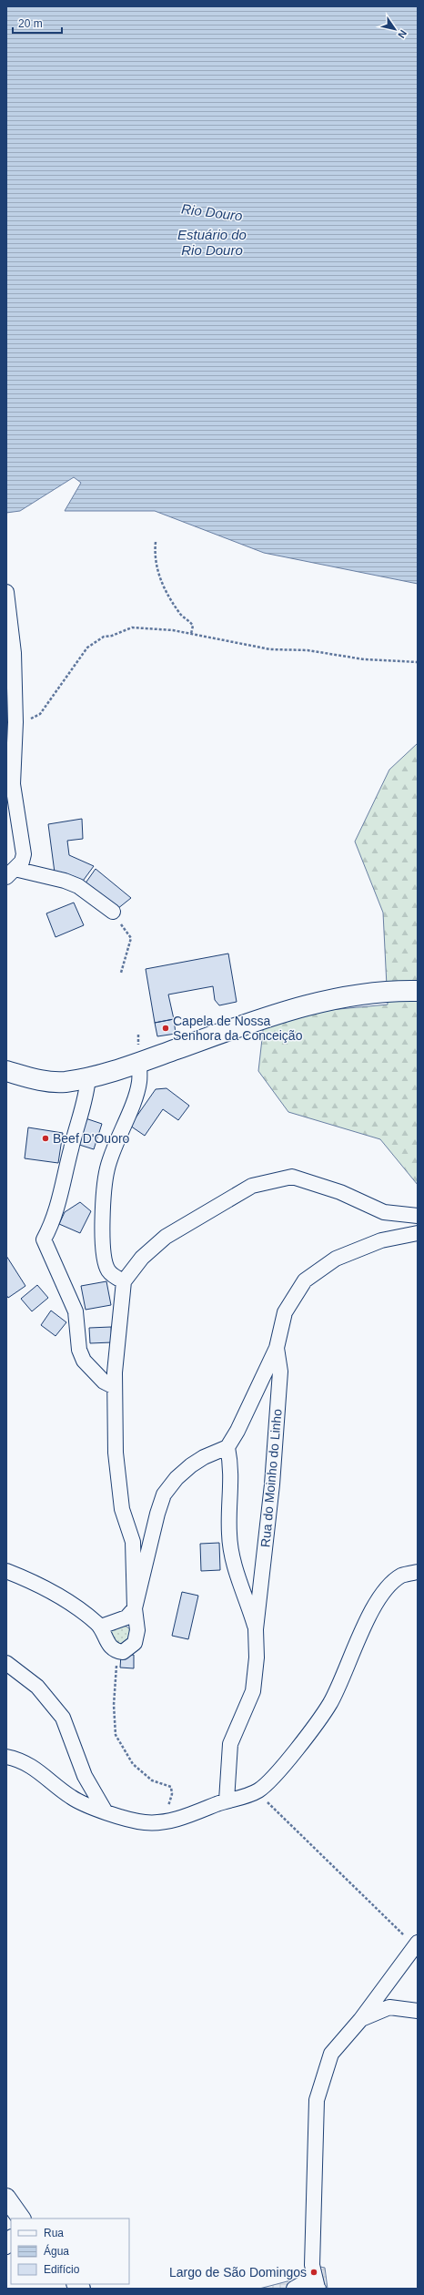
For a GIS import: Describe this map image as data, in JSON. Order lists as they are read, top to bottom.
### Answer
{
  "streets": {
    "street": ["Rua do Moinho do Linho"]
  },
  "water": ["Rio Douro", "Estuário do Rio Douro"],
  "places": ["Capela de Nossa Senhora da Conceição", "Beef D'Ouoro", "Largo de São Domingos"],
  "legend": ["Rua", "Água", "Edifício"],
  "scale_bar": "20 m",
  "north": "bottom right"
}
